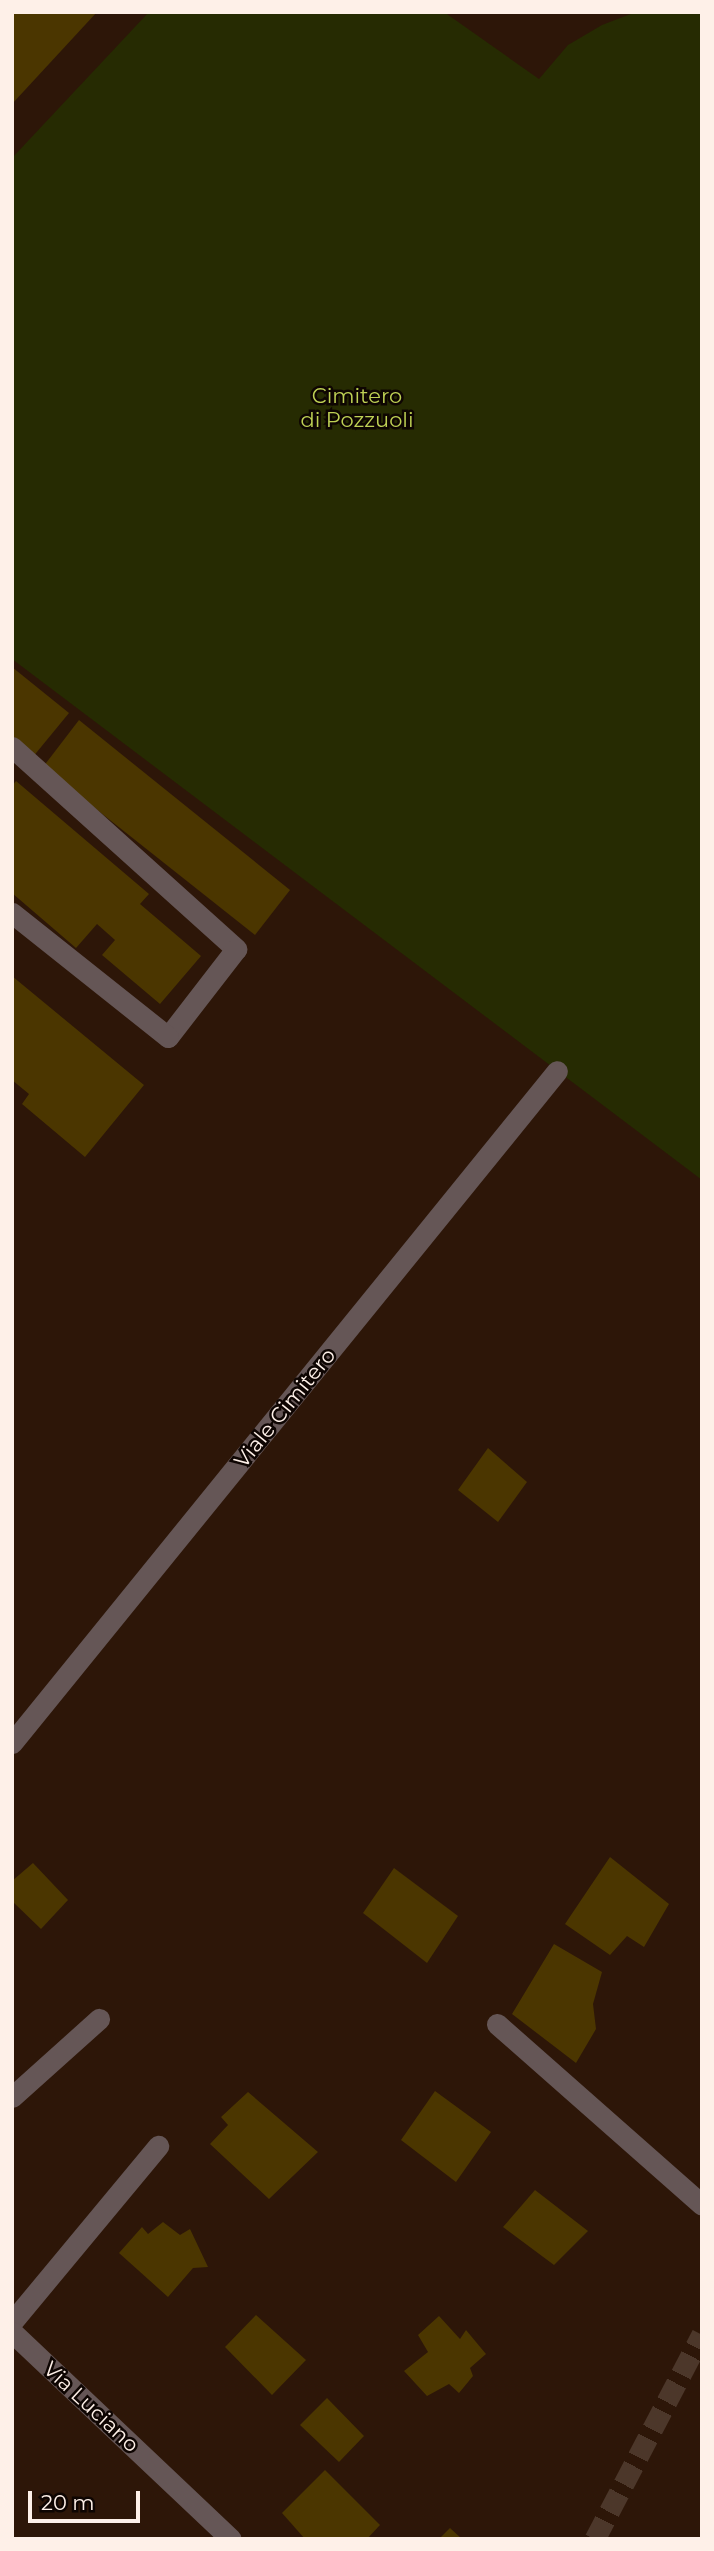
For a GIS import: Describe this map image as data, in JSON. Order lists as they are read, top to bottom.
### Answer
{
  "streets": {
    "street": ["Viale Cimitero", "Via Luciano"]
  },
  "parks": ["Cimitero di Pozzuoli"],
  "scale_bar": "20 m"
}
